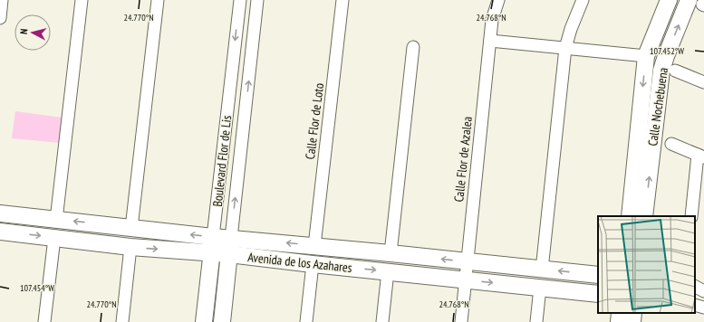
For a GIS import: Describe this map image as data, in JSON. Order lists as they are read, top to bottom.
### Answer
{
  "streets": {
    "street": [
      "Calle Nochebuena",
      "Calle Flor de Loto",
      "Calle Flor de Azalea",
      "Boulevard Flor de Lis",
      "Avenida de los Azahares"
    ]
  },
  "crossings": [
    ["Calle Flor de Loto", "Avenida de los Azahares"],
    ["Calle Flor de Azalea", "Avenida de los Azahares"],
    ["Boulevard Flor de Lis", "Avenida de los Azahares"]
  ],
  "north": "left",
  "coordinates": [
    "24.770°N",
    "24.768°N",
    "107.452°W",
    "107.454°W"
  ]
}
